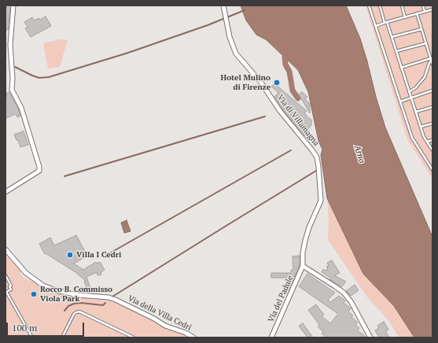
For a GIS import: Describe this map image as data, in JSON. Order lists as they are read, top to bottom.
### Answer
{
  "streets": {
    "street": ["Via di Villamagna", "Via del Padule", "Via della Villa Cedri"]
  },
  "crossings": [
    ["Via di Villamagna", "Via del Padule"]
  ],
  "water": ["Arno"],
  "places": ["Hotel Mulino di Firenze", "Villa I Cedri", "Rocco B. Commisso Viola Park"],
  "scale_bar": "100 m"
}
